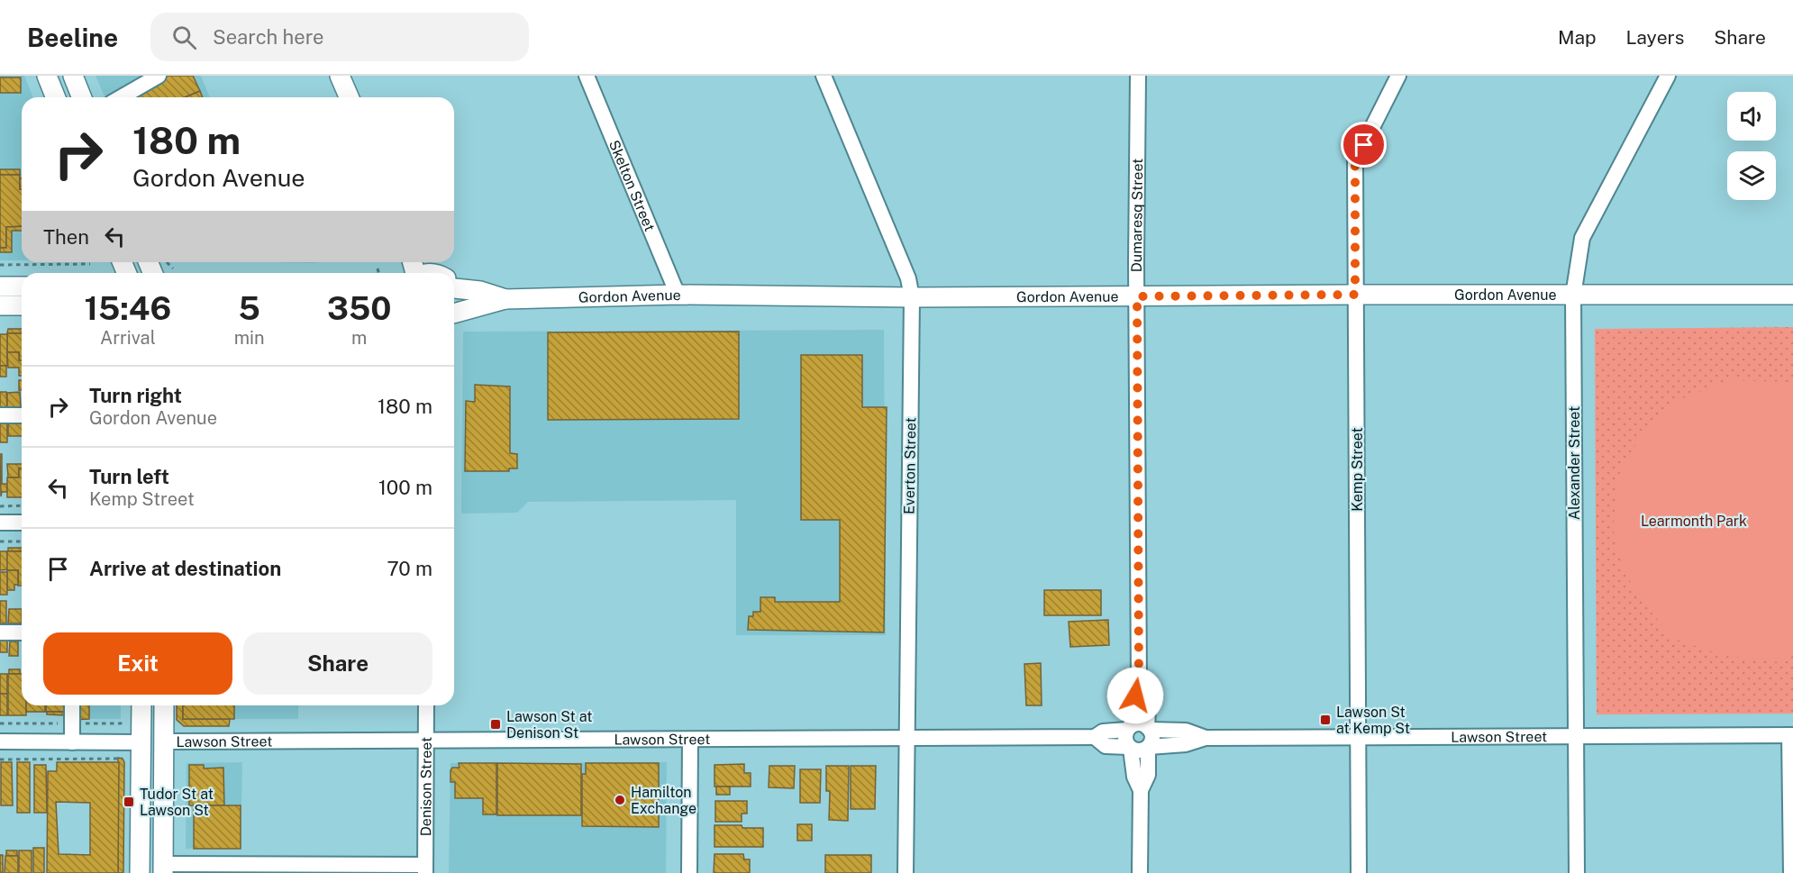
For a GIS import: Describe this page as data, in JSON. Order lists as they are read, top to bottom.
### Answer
{
  "streets": {
    "main road": ["Gordon Avenue"],
    "street": [
      "Skelton Street",
      "Dumaresq Street",
      "Alexander Street",
      "Everton Street",
      "Kemp Street",
      "Lawson Street",
      "Denison Street"
    ]
  },
  "crossings": [
    ["Skelton Street", "Gordon Avenue"],
    ["Dumaresq Street", "Gordon Avenue"],
    ["Dumaresq Street", "Lawson Street"],
    ["Gordon Avenue", "Alexander Street"],
    ["Gordon Avenue", "Everton Street"],
    ["Gordon Avenue", "Kemp Street"],
    ["Alexander Street", "Lawson Street"],
    ["Everton Street", "Lawson Street"],
    ["Kemp Street", "Lawson Street"],
    ["Lawson Street", "Denison Street"]
  ],
  "parks": ["Learmonth Park"],
  "places": {
    "transit": ["Lawson St at Kemp St", "Lawson St at Denison St", "Tudor St at Lawson St"],
    "other": ["Hamilton Exchange"]
  },
  "page": {
    "header": "Beeline",
    "search": "Search here",
    "nav": ["Map", "Layers", "Share"],
    "turn": ["180 m", "Gordon Avenue"],
    "then": "Then",
    "eta": [
      "15:46",
      "Arrival",
      "5",
      "min",
      "350",
      "m"
    ],
    "list": [
      {
        "name": "Turn right",
        "note": "Gordon Avenue",
        "value": "180 m"
      },
      {
        "name": "Turn left",
        "note": "Kemp Street",
        "value": "100 m"
      },
      {
        "name": "Arrive at destination",
        "value": "70 m"
      }
    ],
    "buttons": ["Exit", "Share"]
  }
}
